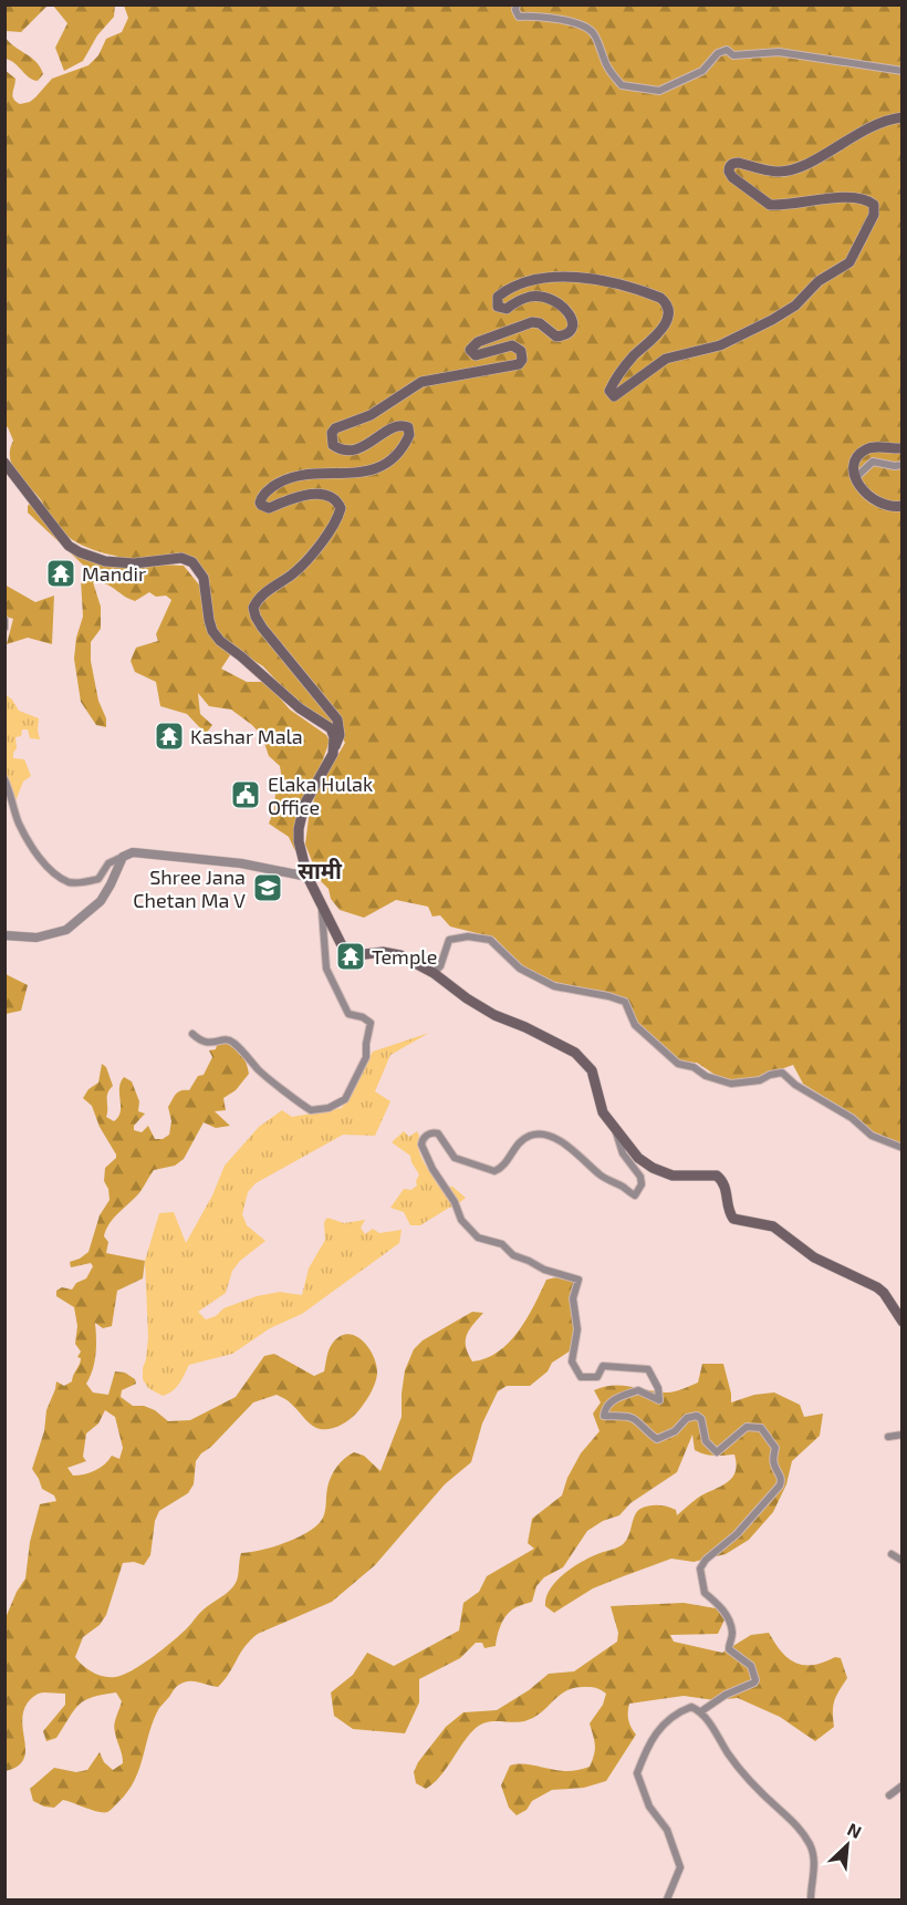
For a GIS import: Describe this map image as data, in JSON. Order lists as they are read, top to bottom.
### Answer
{
  "districts": ["सामी"],
  "places": {
    "temple": ["Mandir", "Kashar Mala", "Temple"],
    "public building": ["Elaka Hulak Office"],
    "school or university": ["Shree Jana Chetan Ma V"]
  },
  "north": "top right"
}
